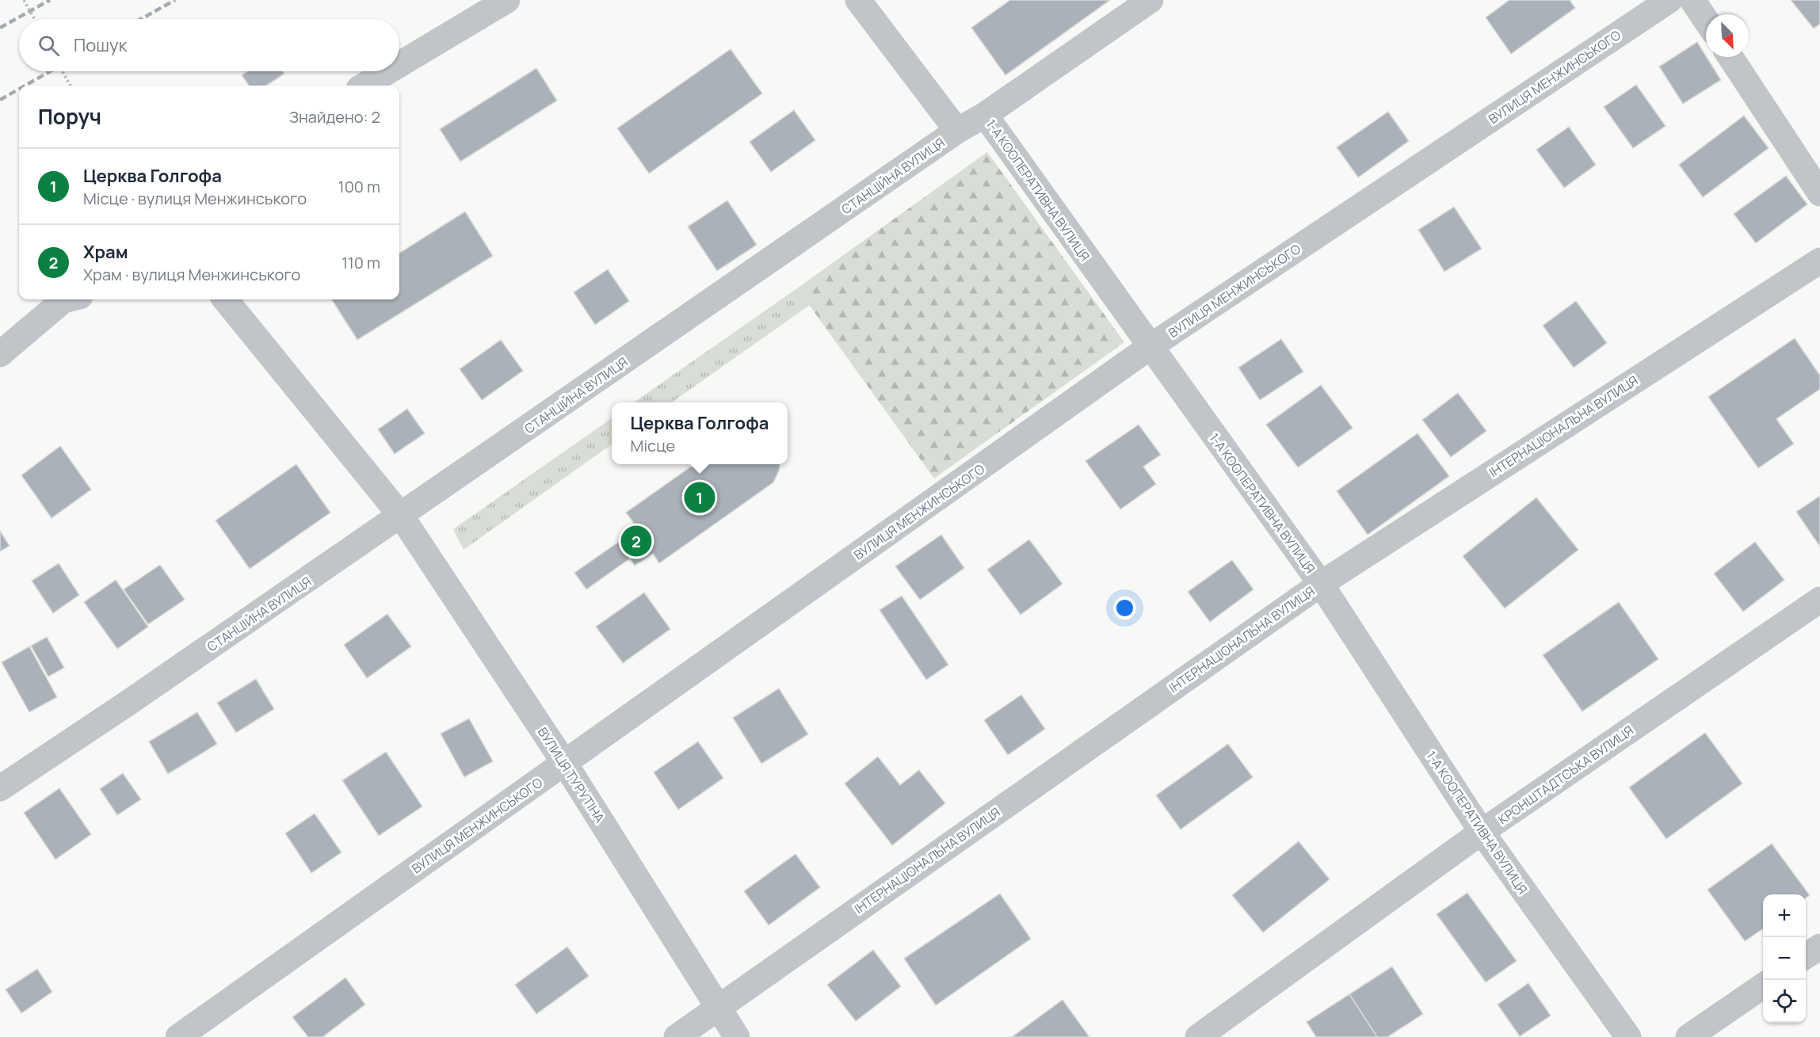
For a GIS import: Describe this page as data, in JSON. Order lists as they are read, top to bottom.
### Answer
{
  "streets": {
    "street": [
      "ВУЛИЦЯ МЕНЖИНСЬКОГО",
      "СТАНЦІЙНА ВУЛИЦЯ",
      "1-А КООПЕРАТИВНА ВУЛИЦЯ",
      "ІНТЕРНАЦІОНАЛЬНА ВУЛИЦЯ",
      "ВУЛИЦЯ ТУРУТІНА",
      "КРОНШТАДТСЬКА ВУЛИЦЯ"
    ]
  },
  "crossings": [
    ["ВУЛИЦЯ МЕНЖИНСЬКОГО", "1-А КООПЕРАТИВНА ВУЛИЦЯ"],
    ["ВУЛИЦЯ МЕНЖИНСЬКОГО", "ВУЛИЦЯ ТУРУТІНА"],
    ["СТАНЦІЙНА ВУЛИЦЯ", "1-А КООПЕРАТИВНА ВУЛИЦЯ"],
    ["СТАНЦІЙНА ВУЛИЦЯ", "ВУЛИЦЯ ТУРУТІНА"],
    ["1-А КООПЕРАТИВНА ВУЛИЦЯ", "ІНТЕРНАЦІОНАЛЬНА ВУЛИЦЯ"],
    ["1-А КООПЕРАТИВНА ВУЛИЦЯ", "КРОНШТАДТСЬКА ВУЛИЦЯ"],
    ["ІНТЕРНАЦІОНАЛЬНА ВУЛИЦЯ", "ВУЛИЦЯ ТУРУТІНА"]
  ],
  "north": "bottom right",
  "page": {
    "search": "Пошук",
    "heading": ["Поруч", "Знайдено: 2"],
    "list": [
      {
        "mark": "1",
        "name": "Церква Голгофа",
        "note": "Місце · вулиця Менжинського",
        "value": "100 m"
      },
      {
        "mark": "2",
        "name": "Храм",
        "note": "Храм · вулиця Менжинського",
        "value": "110 m"
      }
    ],
    "popup": ["Церква Голгофа", "Місце"],
    "pins": ["1", "2"],
    "map_buttons": ["+", "−"]
  }
}
